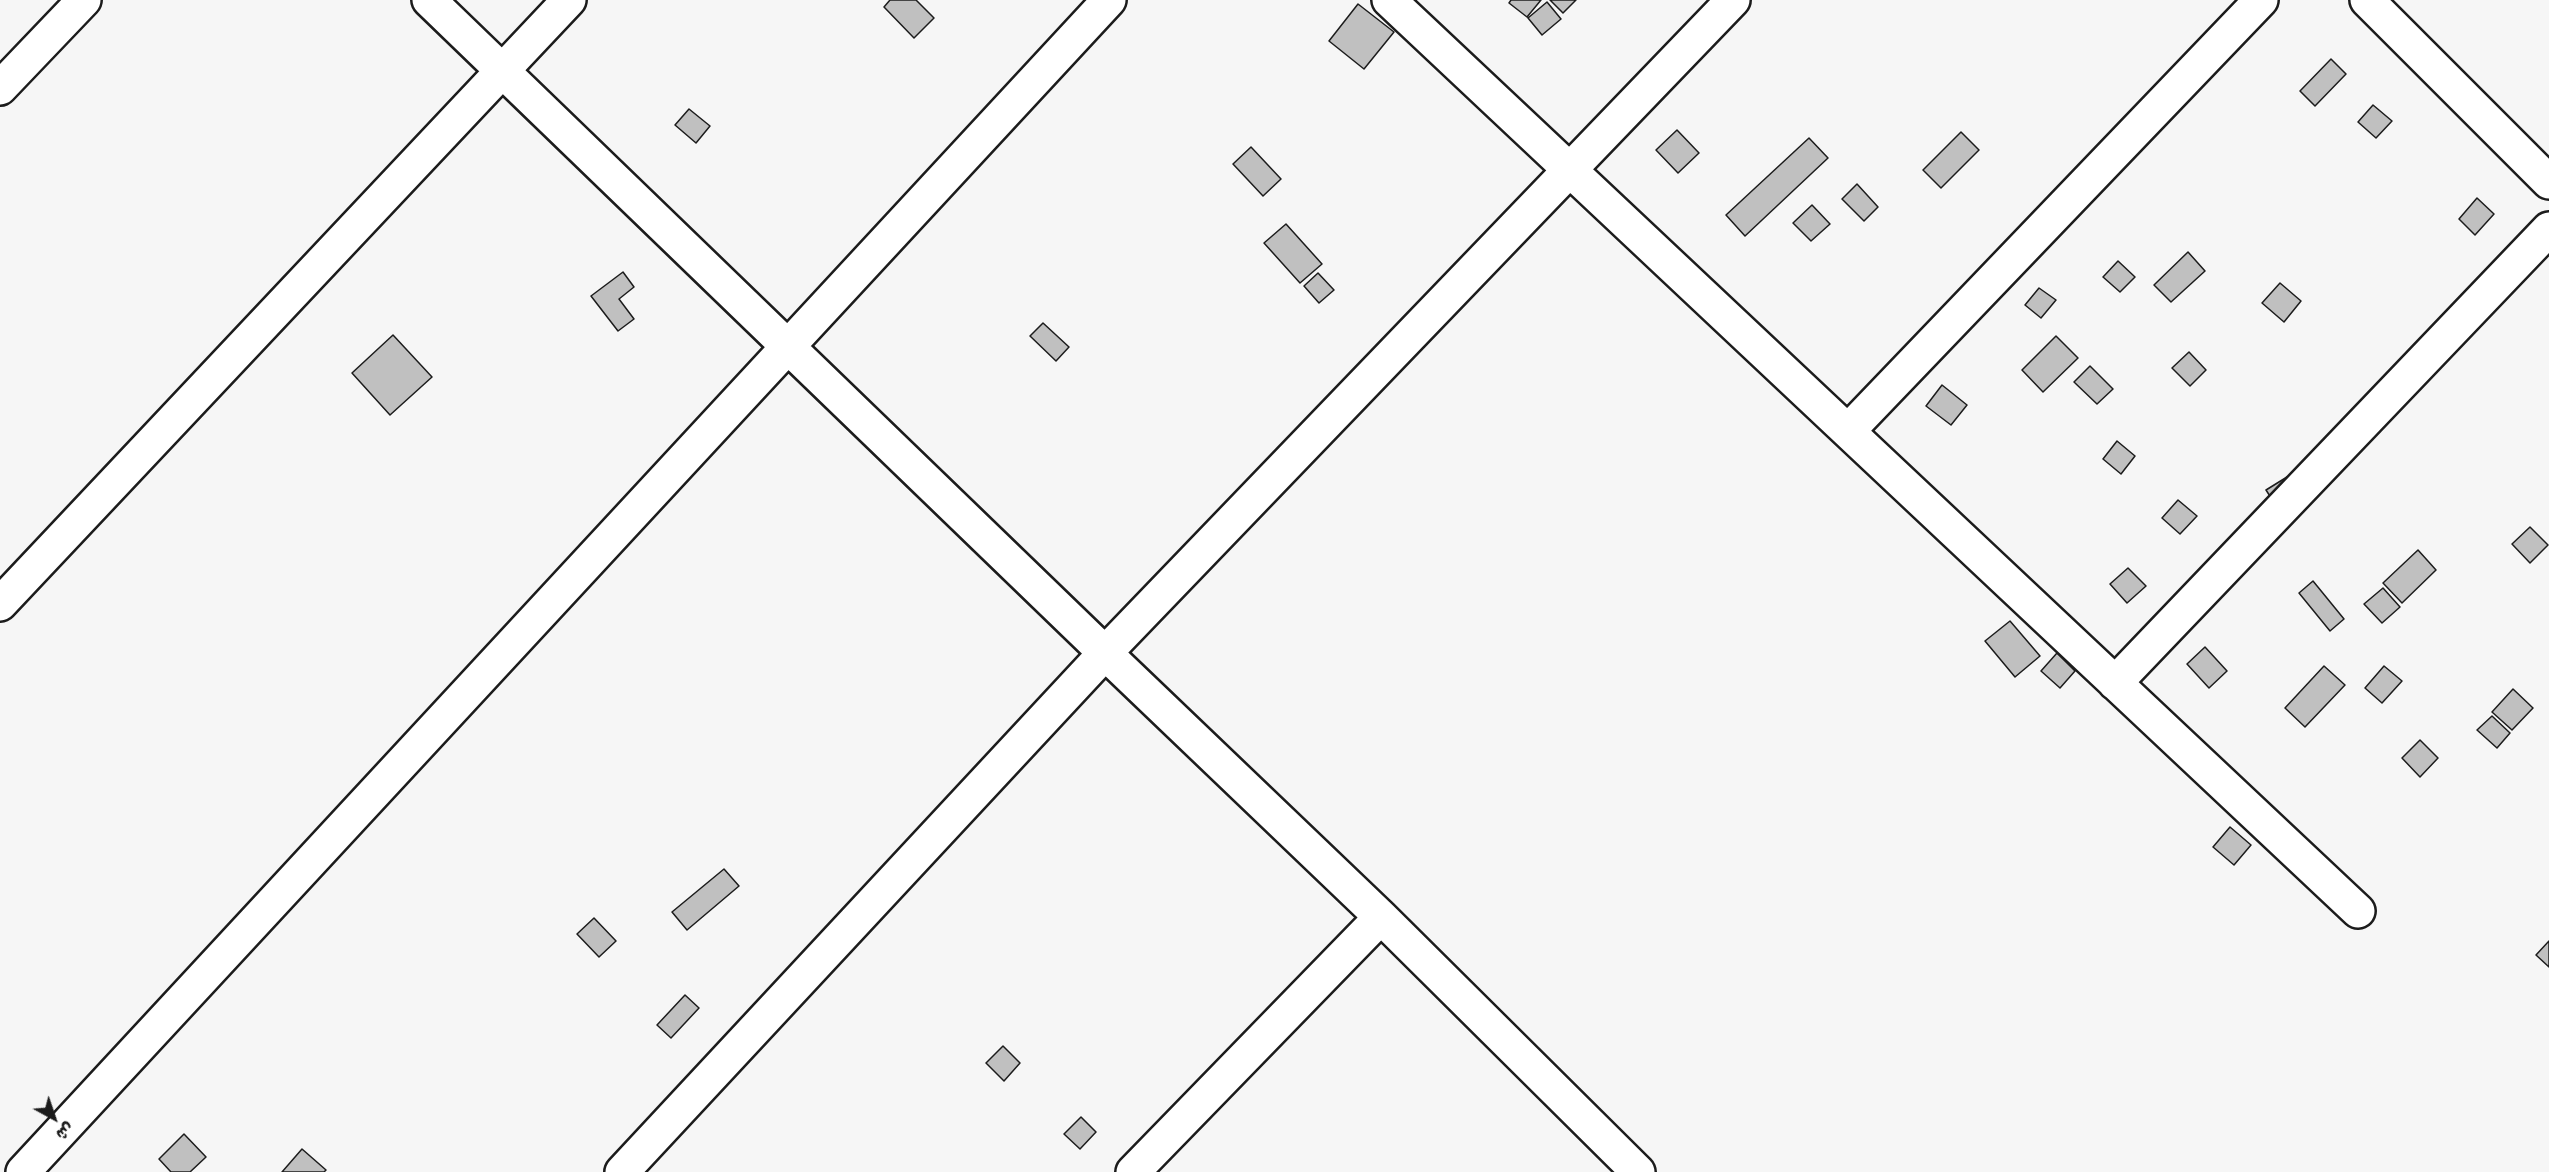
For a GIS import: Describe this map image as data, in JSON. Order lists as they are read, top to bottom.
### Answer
{
  "north": "bottom right"
}
